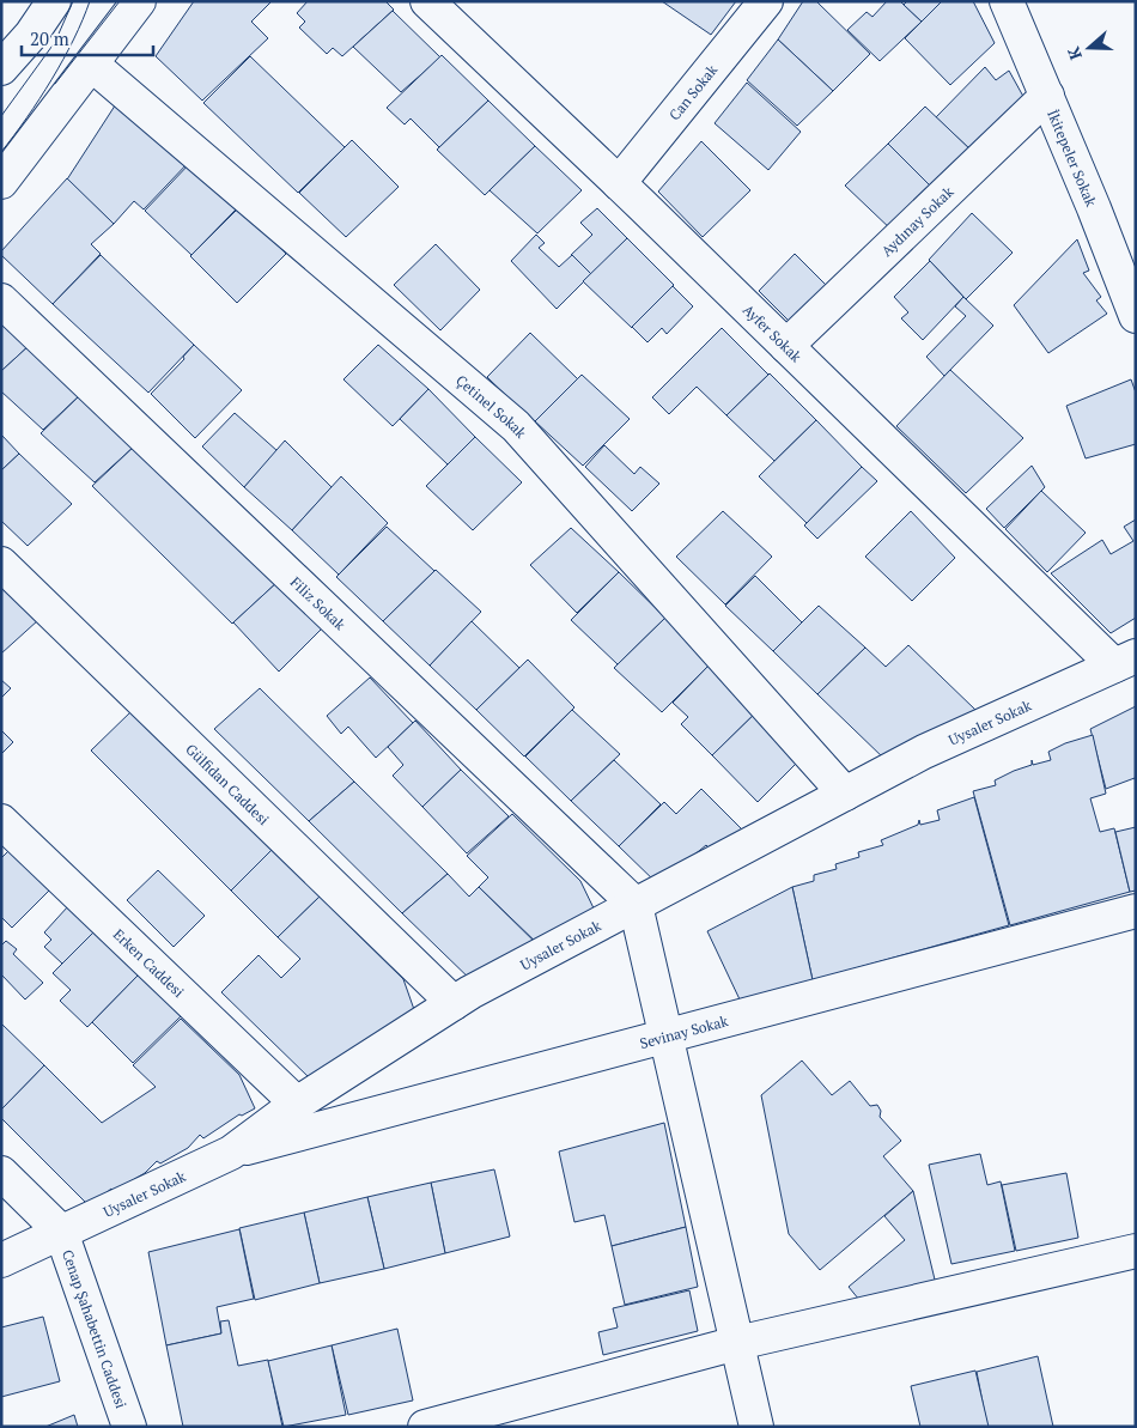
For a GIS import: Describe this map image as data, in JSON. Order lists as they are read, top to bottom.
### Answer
{
  "streets": {
    "street": [
      "Can Sokak",
      "İkitepeler Sokak",
      "Aydınay Sokak",
      "Ayfer Sokak",
      "Çetinel Sokak",
      "Filiz Sokak",
      "Uysaler Sokak",
      "Gülfidan Caddesi",
      "Erken Caddesi",
      "Sevinay Sokak",
      "Cenap Şahabettin Caddesi"
    ]
  },
  "crossings": [
    ["Can Sokak", "Ayfer Sokak"],
    ["İkitepeler Sokak", "Aydınay Sokak"],
    ["Aydınay Sokak", "Ayfer Sokak"],
    ["Ayfer Sokak", "Uysaler Sokak"],
    ["Çetinel Sokak", "Uysaler Sokak"],
    ["Filiz Sokak", "Uysaler Sokak"],
    ["Uysaler Sokak", "Gülfidan Caddesi"],
    ["Uysaler Sokak", "Erken Caddesi"],
    ["Uysaler Sokak", "Sevinay Sokak"],
    ["Uysaler Sokak", "Cenap Şahabettin Caddesi"]
  ],
  "scale_bar": "20 m",
  "north": "left"
}
